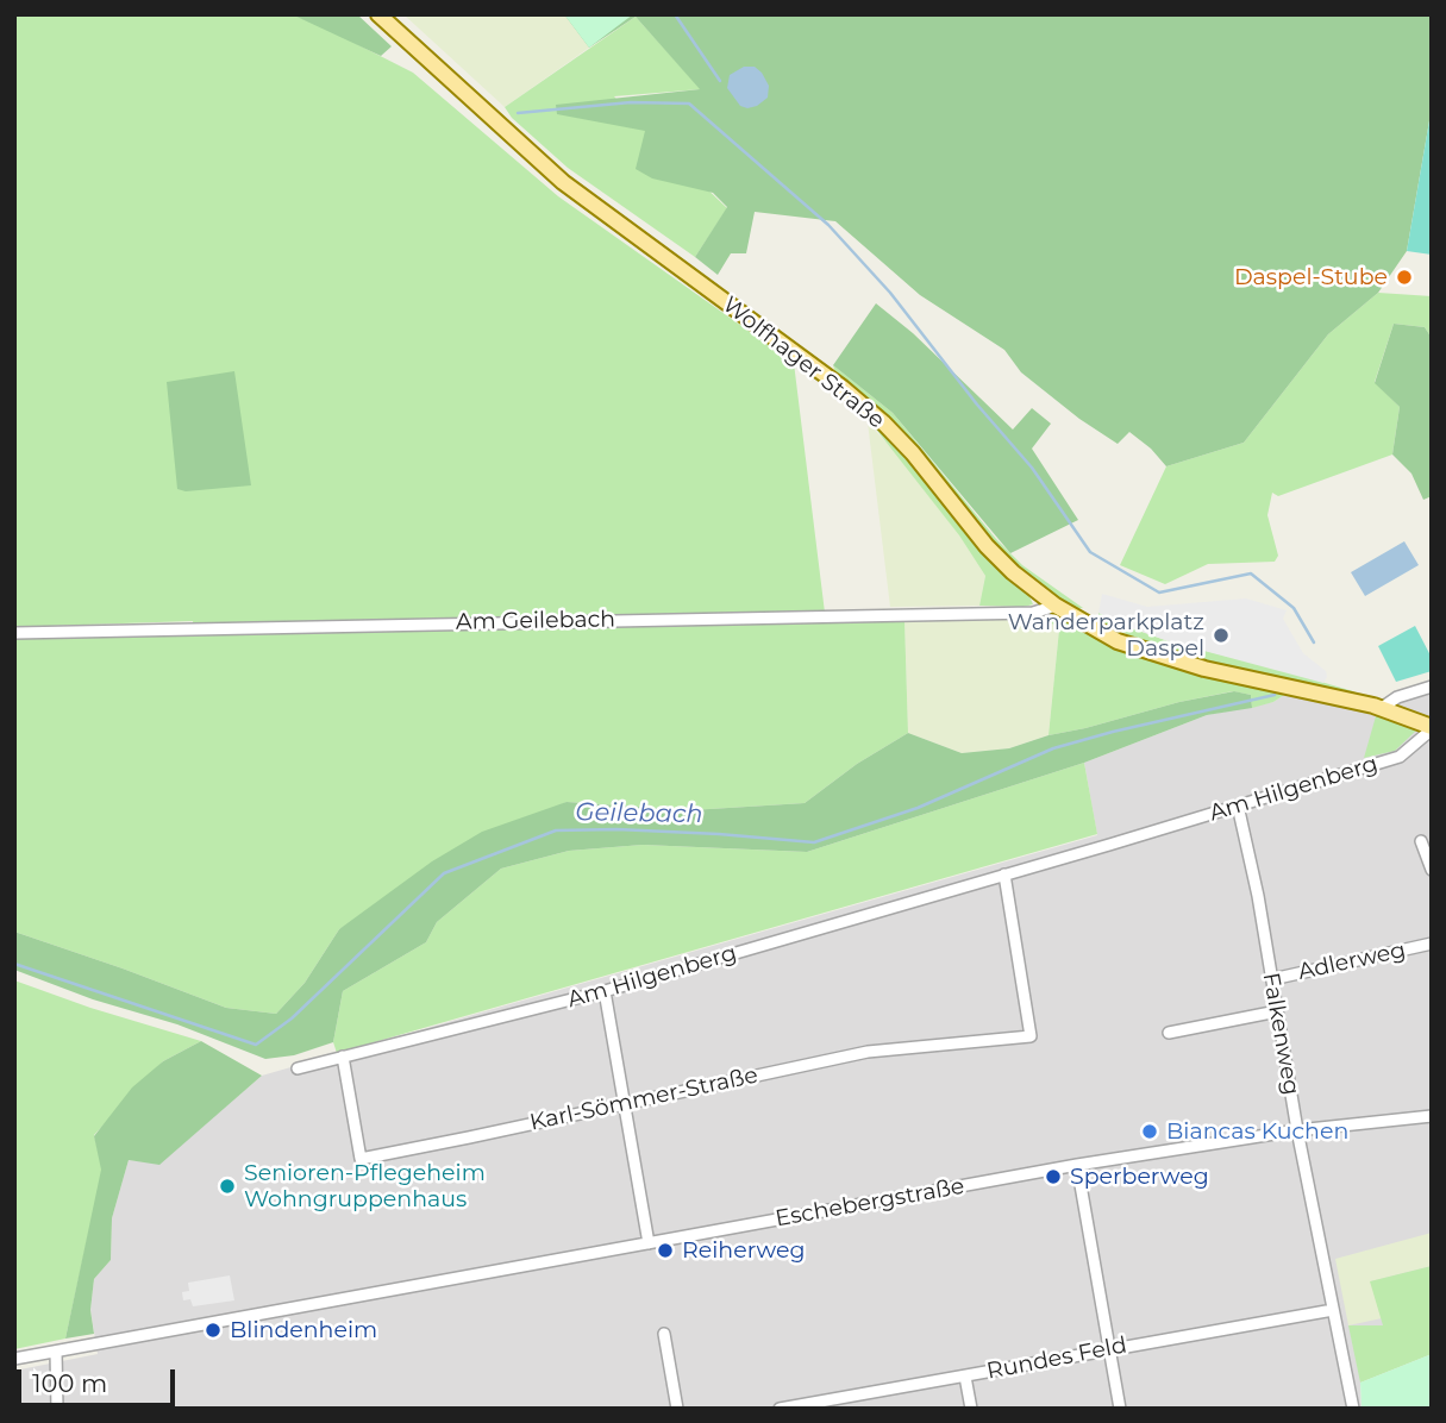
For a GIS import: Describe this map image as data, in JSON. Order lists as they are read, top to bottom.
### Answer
{
  "streets": {
    "main road": ["Wolfhager Straße"],
    "street": [
      "Am Geilebach",
      "Am Hilgenberg",
      "Adlerweg",
      "Falkenweg",
      "Karl-Sömmer-Straße",
      "Eschebergstraße",
      "Rundes Feld"
    ]
  },
  "crossings": [
    ["Wolfhager Straße", "Am Geilebach"],
    ["Wolfhager Straße", "Am Hilgenberg"],
    ["Am Hilgenberg", "Falkenweg"],
    ["Am Hilgenberg", "Karl-Sömmer-Straße"],
    ["Adlerweg", "Falkenweg"],
    ["Falkenweg", "Eschebergstraße"],
    ["Falkenweg", "Rundes Feld"]
  ],
  "water": ["Geilebach"],
  "places": [
    "Daspel-Stube",
    "Wanderparkplatz Daspel",
    "Biancas Kuchen",
    "Sperberweg",
    "Senioren-Pflegeheim Wohngruppenhaus",
    "Reiherweg",
    "Blindenheim"
  ],
  "scale_bar": "100 m"
}
